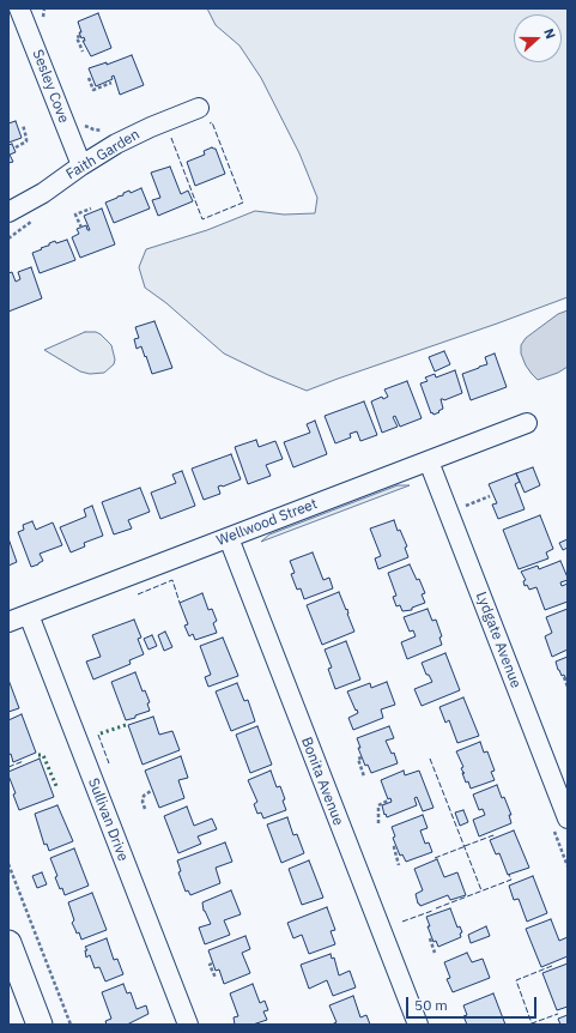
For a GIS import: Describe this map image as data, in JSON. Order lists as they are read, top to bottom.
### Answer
{
  "streets": {
    "street": [
      "Sesley Cove",
      "Faith Garden",
      "Wellwood Street",
      "Lydgate Avenue",
      "Bonita Avenue",
      "Sullivan Drive"
    ]
  },
  "crossings": [
    ["Sesley Cove", "Faith Garden"],
    ["Wellwood Street", "Lydgate Avenue"],
    ["Wellwood Street", "Bonita Avenue"],
    ["Wellwood Street", "Sullivan Drive"]
  ],
  "scale_bar": "50 m",
  "north": "right"
}
